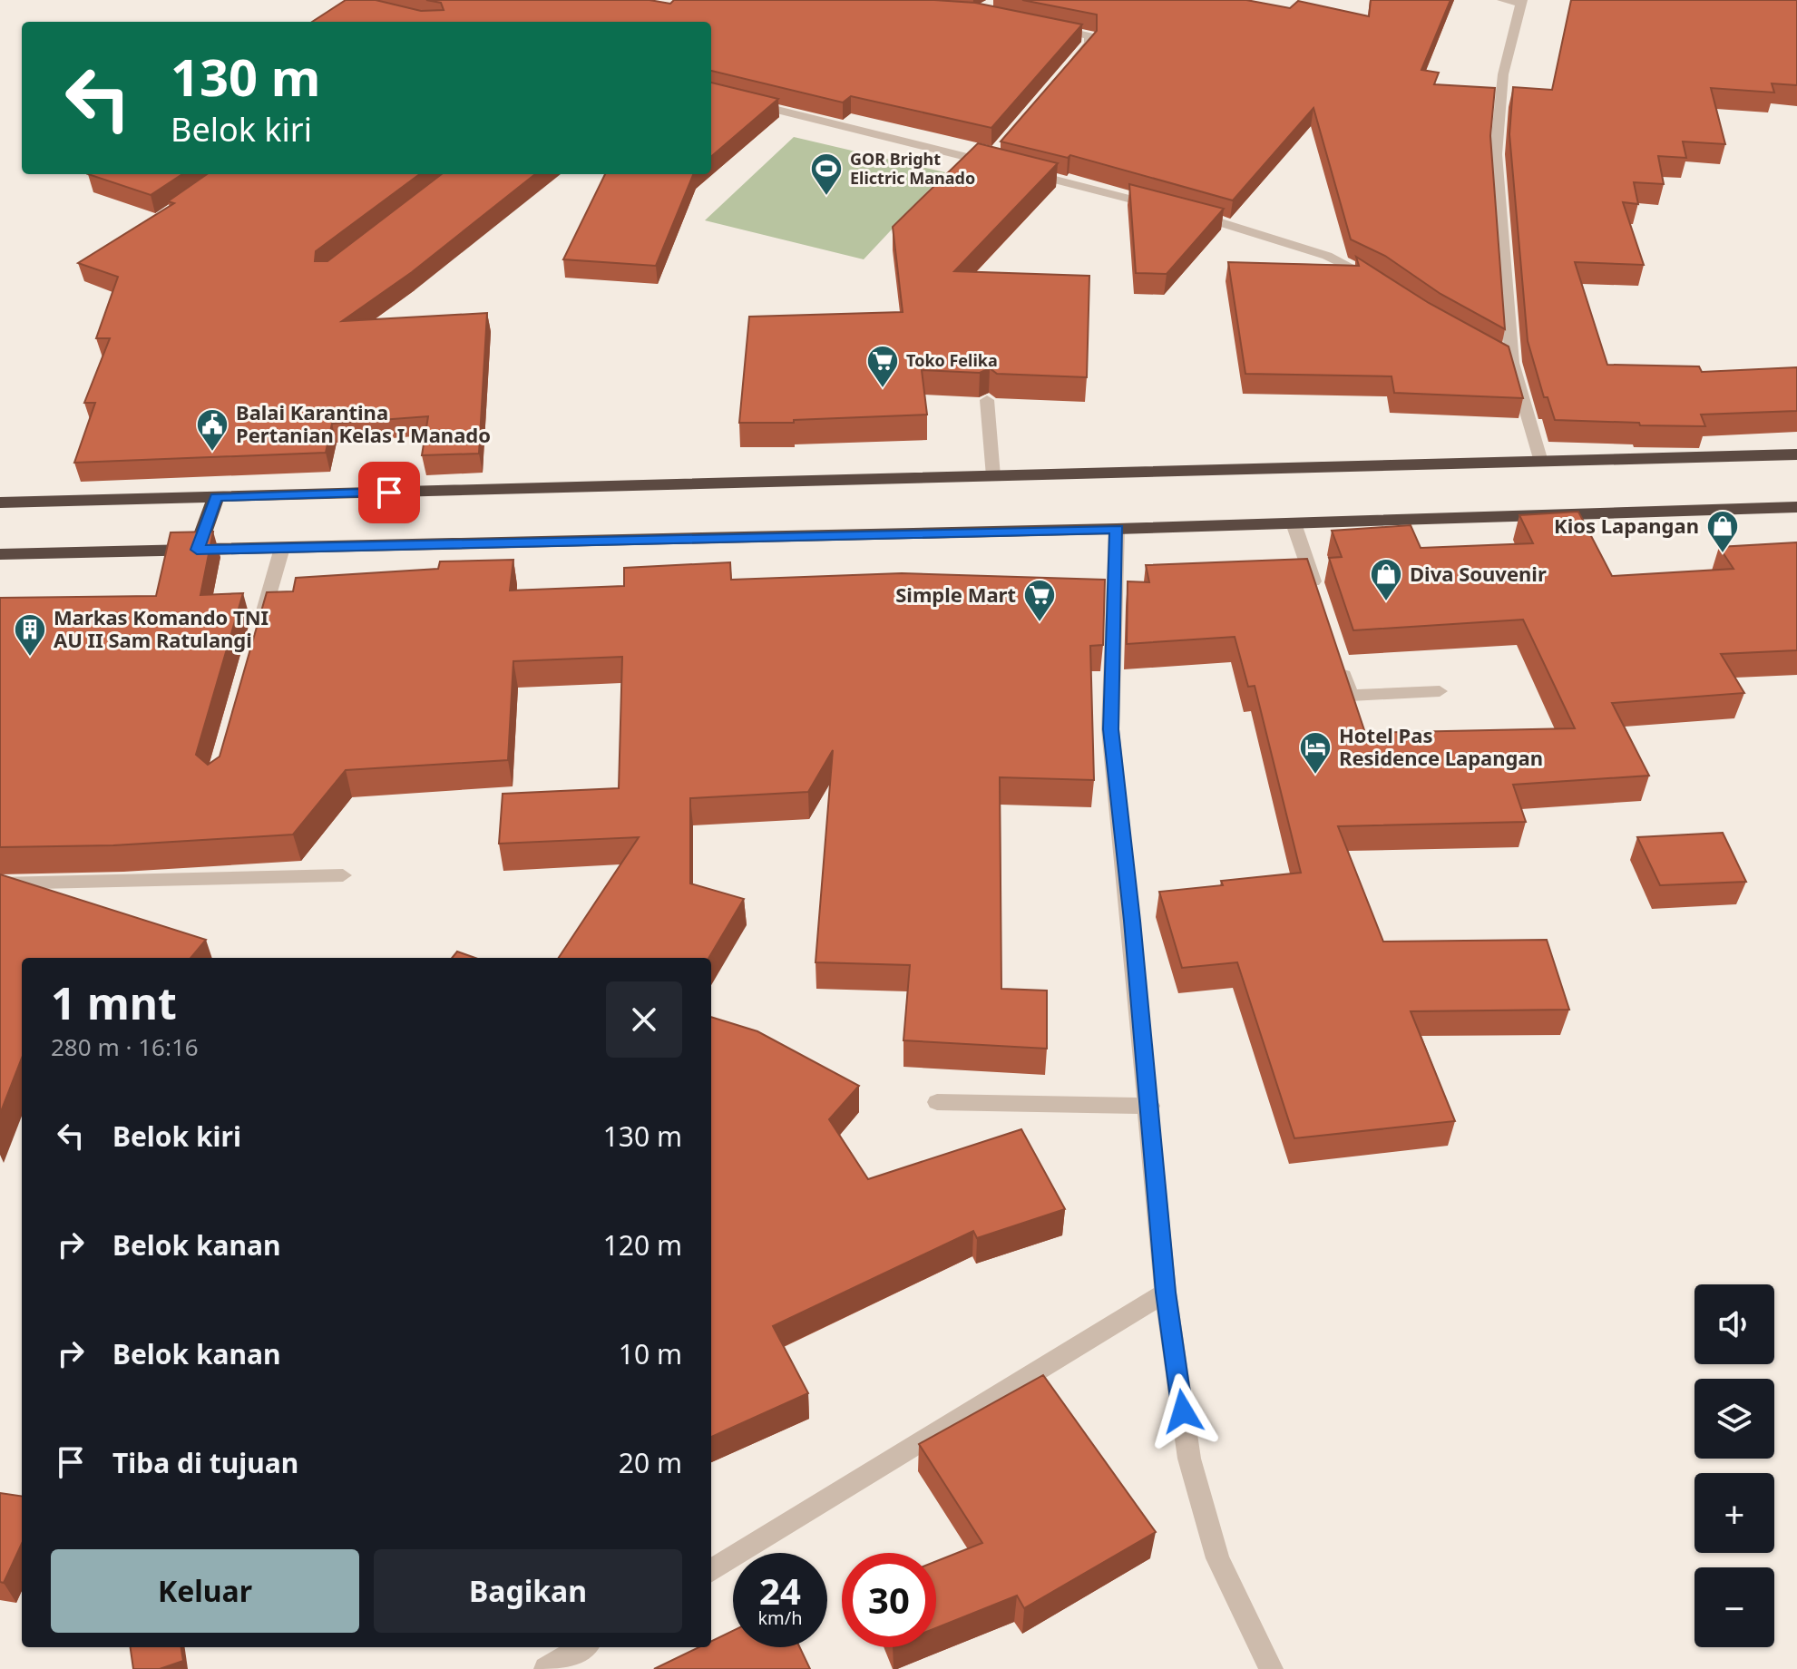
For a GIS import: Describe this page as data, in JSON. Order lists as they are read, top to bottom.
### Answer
{
  "places": {
    "sports": ["GOR Bright Elictric Manado"],
    "supermarket": ["Toko Felika", "Simple Mart"],
    "public building": ["Balai Karantina Pertanian Kelas I Manado"],
    "shop": ["Kios Lapangan", "Diva Souvenir"],
    "building": ["Markas Komando TNI AU II Sam Ratulangi"],
    "hotel": ["Hotel Pas Residence Lapangan"]
  },
  "page": {
    "turn": ["130 m", "Belok kiri"],
    "heading": ["1 mnt", "280 m · 16:16"],
    "list": [
      {
        "name": "Belok kiri",
        "value": "130 m"
      },
      {
        "name": "Belok kanan",
        "value": "120 m"
      },
      {
        "name": "Belok kanan",
        "value": "10 m"
      },
      {
        "name": "Tiba di tujuan",
        "value": "20 m"
      }
    ],
    "map_buttons": ["+", "−"],
    "buttons": ["Keluar", "Bagikan"],
    "speed": "24 km/h",
    "limit": "30"
  }
}
